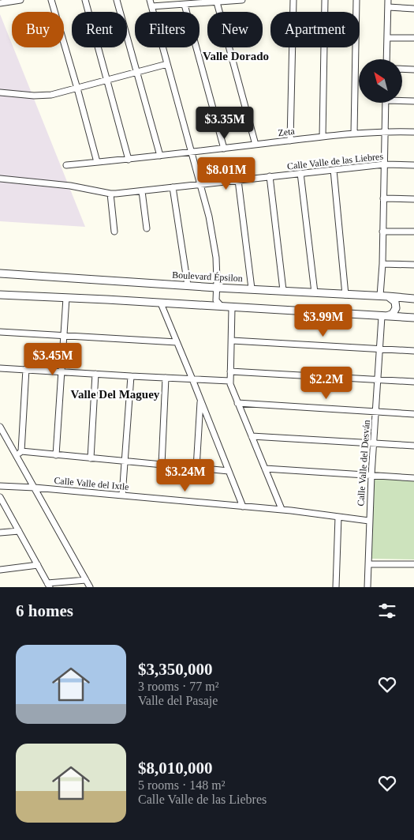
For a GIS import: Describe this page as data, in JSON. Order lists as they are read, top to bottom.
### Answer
{
  "streets": {
    "street": [
      "Zeta",
      "Calle Valle de las Liebres",
      "Boulevard Épsilon",
      "Calle Valle del Desván",
      "Calle Valle del Ixtle"
    ]
  },
  "crossings": [
    ["Calle Valle del Desván", "Calle Valle del Ixtle"]
  ],
  "districts": ["Valle Dorado", "Valle Del Maguey"],
  "north": "top left",
  "page": {
    "chip": [
      "Buy",
      "Rent",
      "Filters",
      "New",
      "Apartment"
    ],
    "price": [
      "$3.35M",
      "$8.01M",
      "$3.99M",
      "$3.45M",
      "$2.2M",
      "$3.24M"
    ],
    "heading": "6 homes",
    "list": [
      {
        "name": "$3,350,000",
        "note": "3 rooms · 77 m² · Valle del Pasaje"
      },
      {
        "name": "$8,010,000",
        "note": "5 rooms · 148 m² · Calle Valle de las Liebres"
      }
    ]
  }
}
